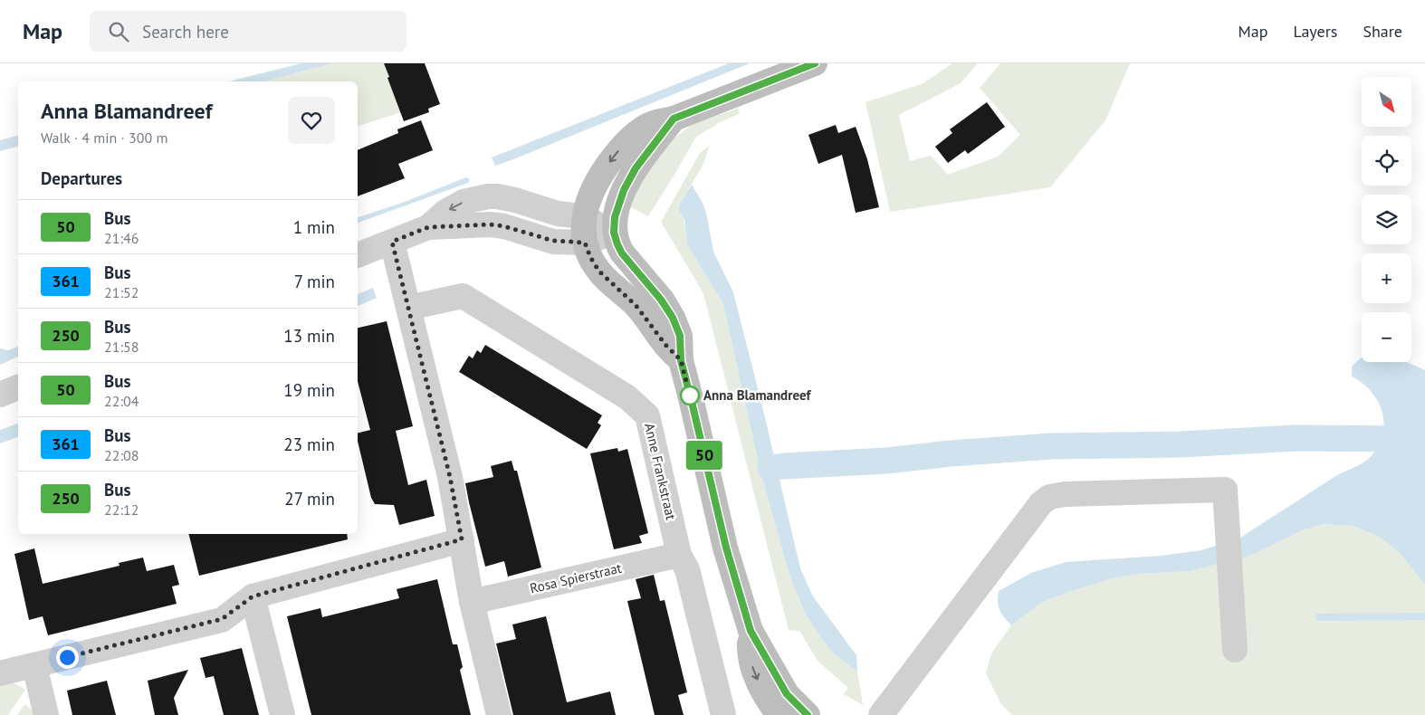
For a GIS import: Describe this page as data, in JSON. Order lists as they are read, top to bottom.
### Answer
{
  "streets": {
    "street": ["Anne Frankstraat", "Rosa Spierstraat"]
  },
  "crossings": [
    ["Anne Frankstraat", "Rosa Spierstraat"]
  ],
  "places": ["Anna Blamandreef"],
  "lines": ["bus line 50"],
  "north": "bottom right",
  "page": {
    "header": "Map",
    "search": "Search here",
    "nav": ["Map", "Layers", "Share"],
    "on_map": "50",
    "map_buttons": ["+", "−"],
    "heading": [
      ["Anna Blamandreef", "Walk · 4 min · 300 m"],
      "Departures"
    ],
    "list": [
      {
        "mark": "50",
        "name": "Bus",
        "note": "21:46",
        "value": "1 min"
      },
      {
        "mark": "361",
        "name": "Bus",
        "note": "21:52",
        "value": "7 min"
      },
      {
        "mark": "250",
        "name": "Bus",
        "note": "21:58",
        "value": "13 min"
      },
      {
        "mark": "50",
        "name": "Bus",
        "note": "22:04",
        "value": "19 min"
      },
      {
        "mark": "361",
        "name": "Bus",
        "note": "22:08",
        "value": "23 min"
      },
      {
        "mark": "250",
        "name": "Bus",
        "note": "22:12",
        "value": "27 min"
      }
    ]
  }
}
